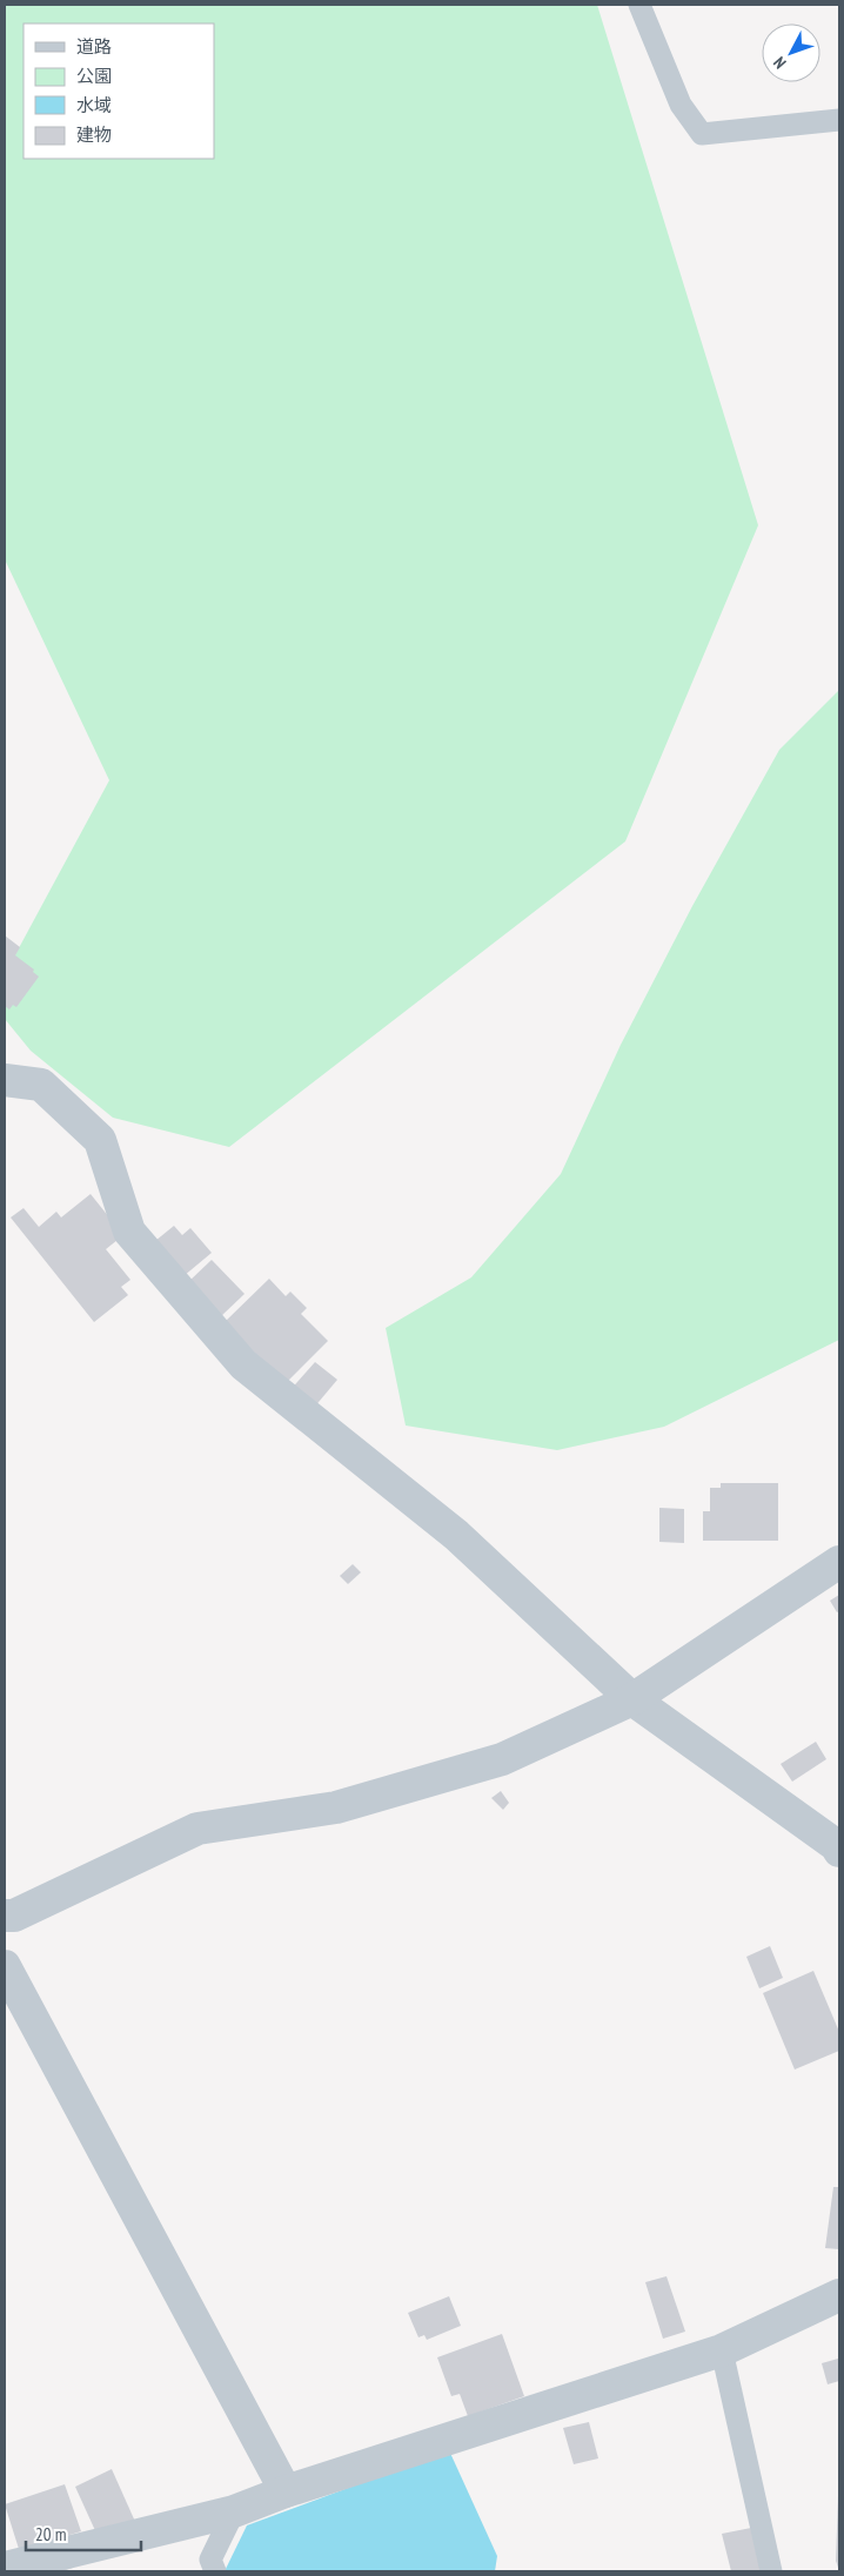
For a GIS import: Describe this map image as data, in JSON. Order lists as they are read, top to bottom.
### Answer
{
  "legend": [
    "道路",
    "公園",
    "水域",
    "建物"
  ],
  "scale_bar": "20 m",
  "north": "bottom left"
}
